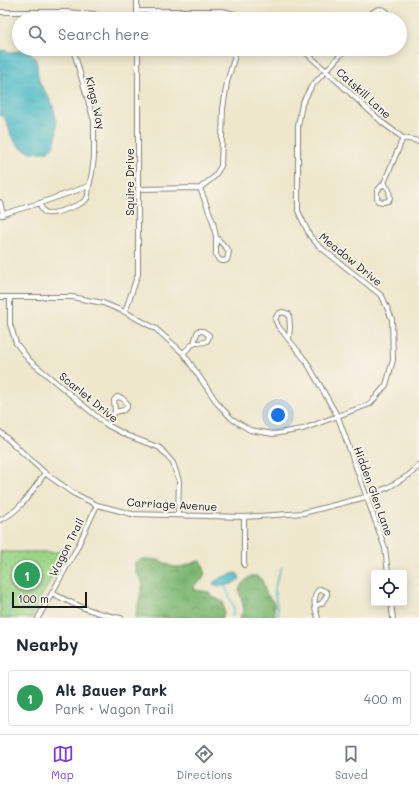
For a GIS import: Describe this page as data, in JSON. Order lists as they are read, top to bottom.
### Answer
{
  "streets": {
    "street": [
      "Catskill Lane",
      "Kings Way",
      "Squire Drive",
      "Meadow Drive",
      "Scarlet Drive",
      "Hidden Glen Lane",
      "Carriage Avenue",
      "Wagon Trail"
    ]
  },
  "crossings": [
    ["Catskill Lane", "Meadow Drive"],
    ["Squire Drive", "Meadow Drive"],
    ["Meadow Drive", "Scarlet Drive"],
    ["Meadow Drive", "Hidden Glen Lane"],
    ["Scarlet Drive", "Carriage Avenue"],
    ["Hidden Glen Lane", "Carriage Avenue"],
    ["Carriage Avenue", "Wagon Trail"]
  ],
  "scale_bar": "100 m",
  "page": {
    "search": "Search here",
    "pins": "1",
    "scale": "100 m",
    "heading": "Nearby",
    "list": [
      {
        "mark": "1",
        "name": "Alt Bauer Park",
        "note": "Park · Wagon Trail",
        "value": "400 m"
      }
    ],
    "nav": ["Map", "Directions", "Saved"]
  }
}
